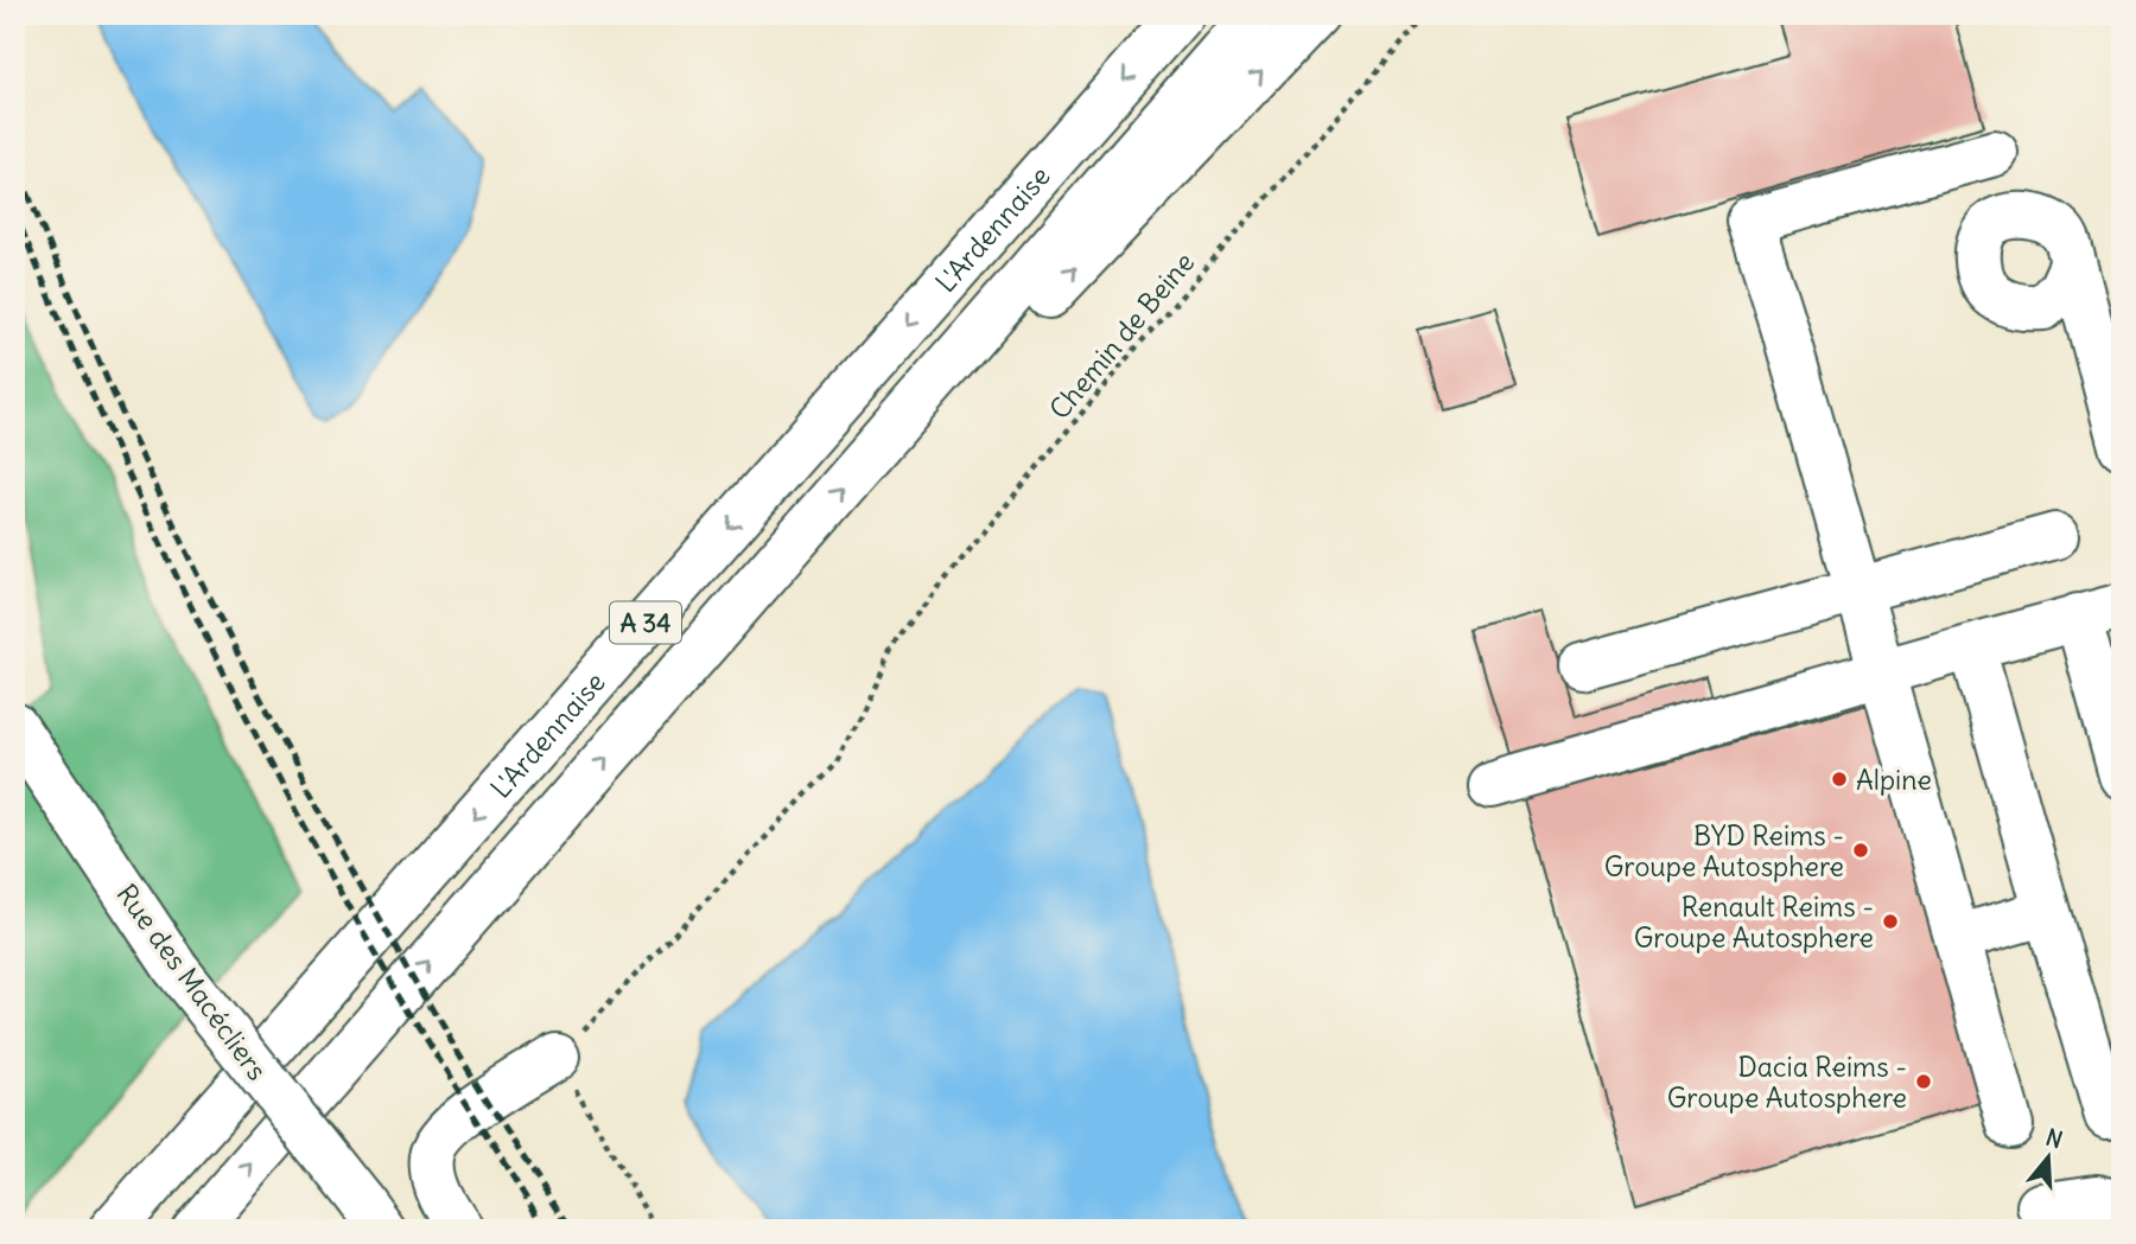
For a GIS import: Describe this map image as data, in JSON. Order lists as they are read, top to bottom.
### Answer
{
  "streets": {
    "main road": ["L'Ardennaise", "A 34", "Rue des Macécliers"],
    "path": ["Chemin de Beine"]
  },
  "places": [
    "Alpine",
    "BYD Reims - Groupe Autosphere",
    "Renault Reims - Groupe Autosphere",
    "Dacia Reims - Groupe Autosphere"
  ],
  "north": "top"
}
